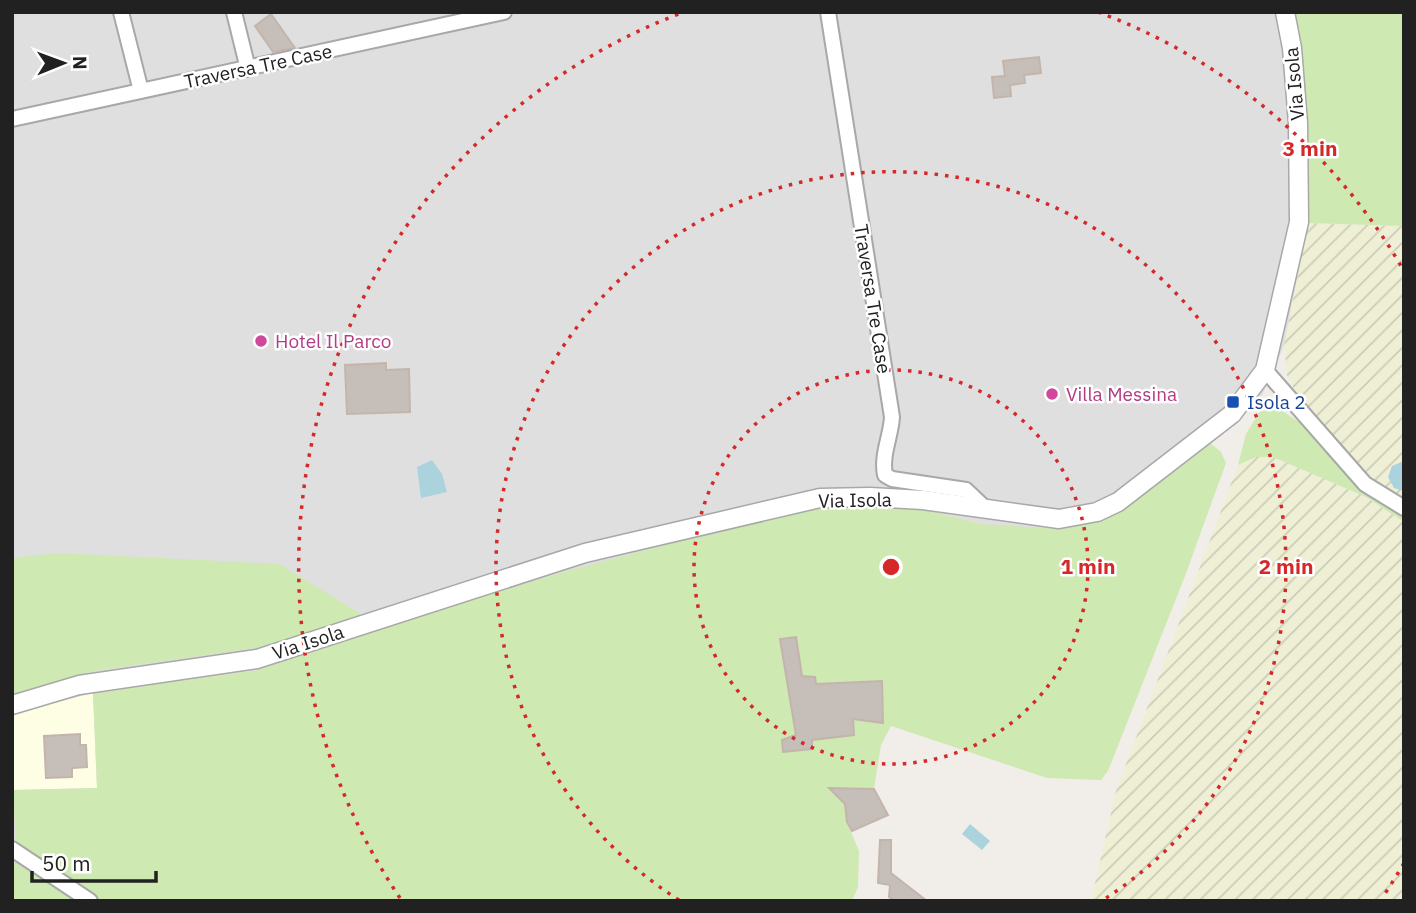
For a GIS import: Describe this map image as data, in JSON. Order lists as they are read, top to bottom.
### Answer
{
  "streets": {
    "street": ["Traversa Tre Case", "Via Isola"]
  },
  "crossings": [
    ["Traversa Tre Case", "Via Isola"]
  ],
  "places": {
    "other": ["Hotel Il Parco", "Villa Messina"],
    "transit": ["Isola 2"]
  },
  "scale_bar": "50 m",
  "north": "right",
  "rings": ["3 min", "1 min", "2 min"]
}
